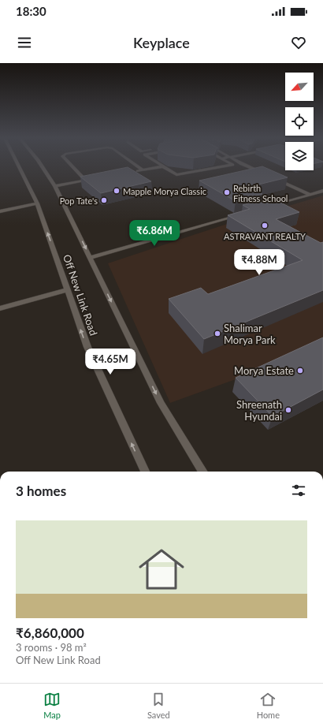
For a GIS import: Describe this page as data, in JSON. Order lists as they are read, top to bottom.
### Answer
{
  "streets": {
    "street": ["Off New Link Road"]
  },
  "places": [
    "Mapple Morya Classic",
    "Rebirth Fitness School",
    "Pop Tate's",
    "ASTRAVANT REALTY",
    "Shalimar Morya Park",
    "Morya Estate",
    "Shreenath Hyundai"
  ],
  "north": "bottom left",
  "page": {
    "status": "18:30",
    "header": "Keyplace",
    "price": ["₹6.86M", "₹4.88M", "₹4.65M"],
    "heading": "3 homes",
    "list": [
      {
        "name": "₹6,860,000",
        "note": "3 rooms · 98 m² · Off New Link Road"
      }
    ],
    "tabs": ["Map", "Saved", "Home"]
  }
}
